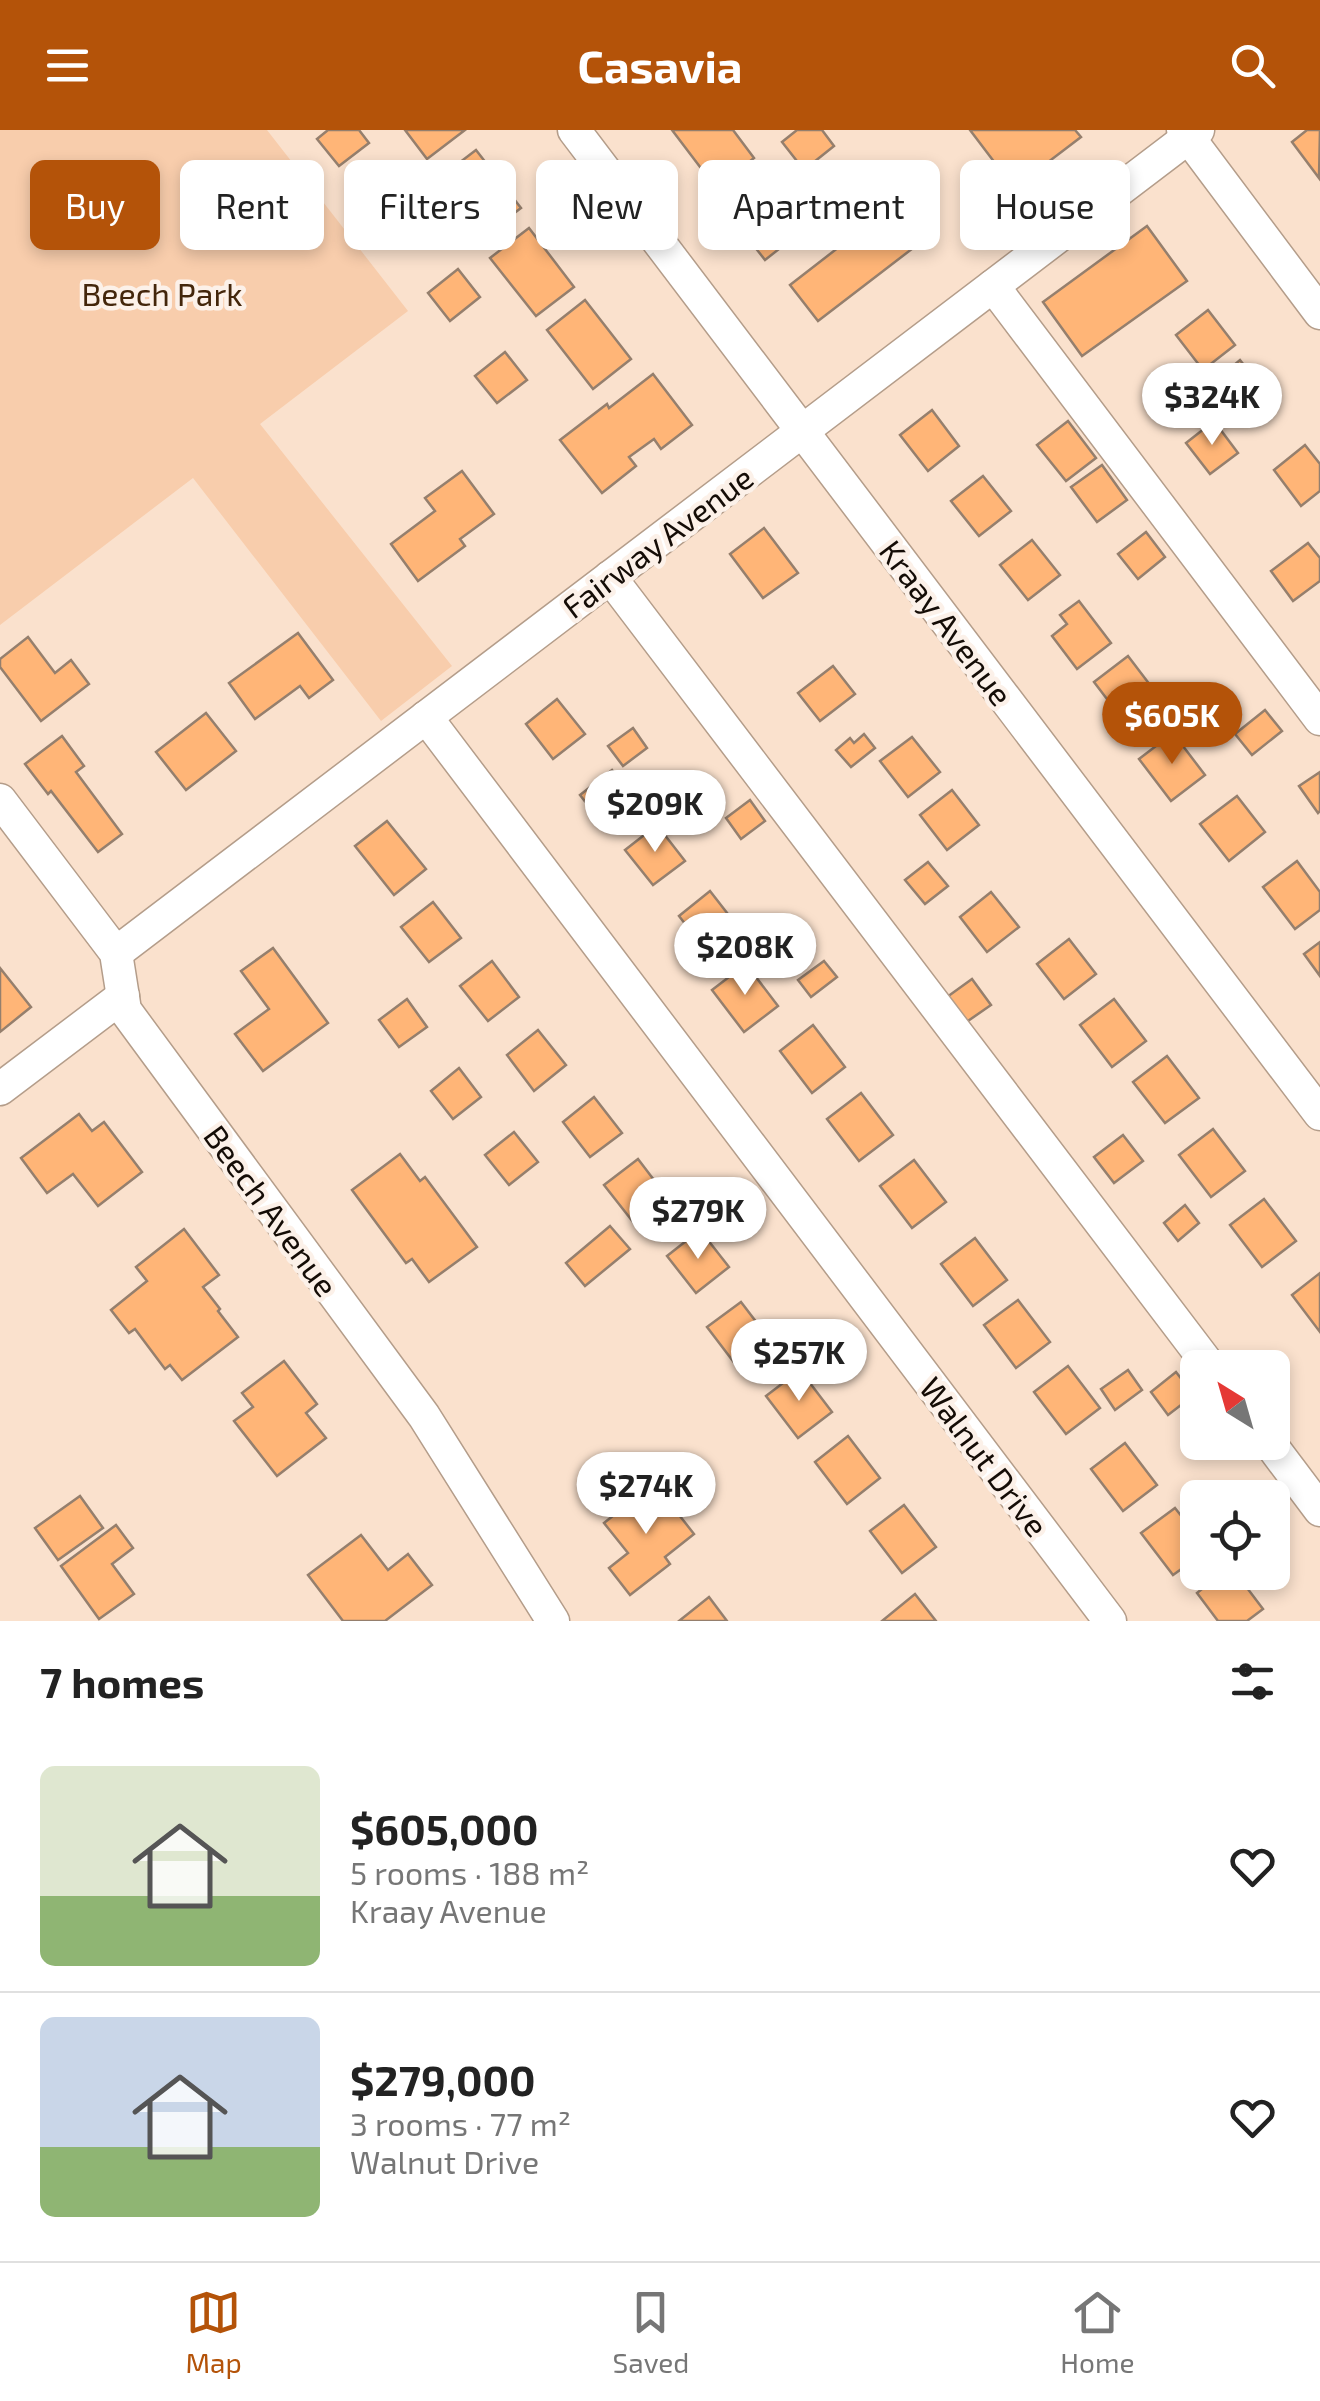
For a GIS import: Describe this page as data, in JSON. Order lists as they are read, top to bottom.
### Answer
{
  "streets": {
    "street": [
      "Fairway Avenue",
      "Kraay Avenue",
      "Beech Avenue",
      "Walnut Drive"
    ]
  },
  "crossings": [
    ["Fairway Avenue", "Kraay Avenue"],
    ["Fairway Avenue", "Beech Avenue"],
    ["Fairway Avenue", "Walnut Drive"]
  ],
  "parks": ["Beech Park"],
  "north": "top left",
  "page": {
    "header": "Casavia",
    "chip": [
      "Buy",
      "Rent",
      "Filters",
      "New",
      "Apartment",
      "House"
    ],
    "price": [
      "$324K",
      "$605K",
      "$209K",
      "$208K",
      "$279K",
      "$257K",
      "$274K"
    ],
    "heading": "7 homes",
    "list": [
      {
        "name": "$605,000",
        "note": "5 rooms · 188 m² · Kraay Avenue"
      },
      {
        "name": "$279,000",
        "note": "3 rooms · 77 m² · Walnut Drive"
      }
    ],
    "tabs": ["Map", "Saved", "Home"]
  }
}
